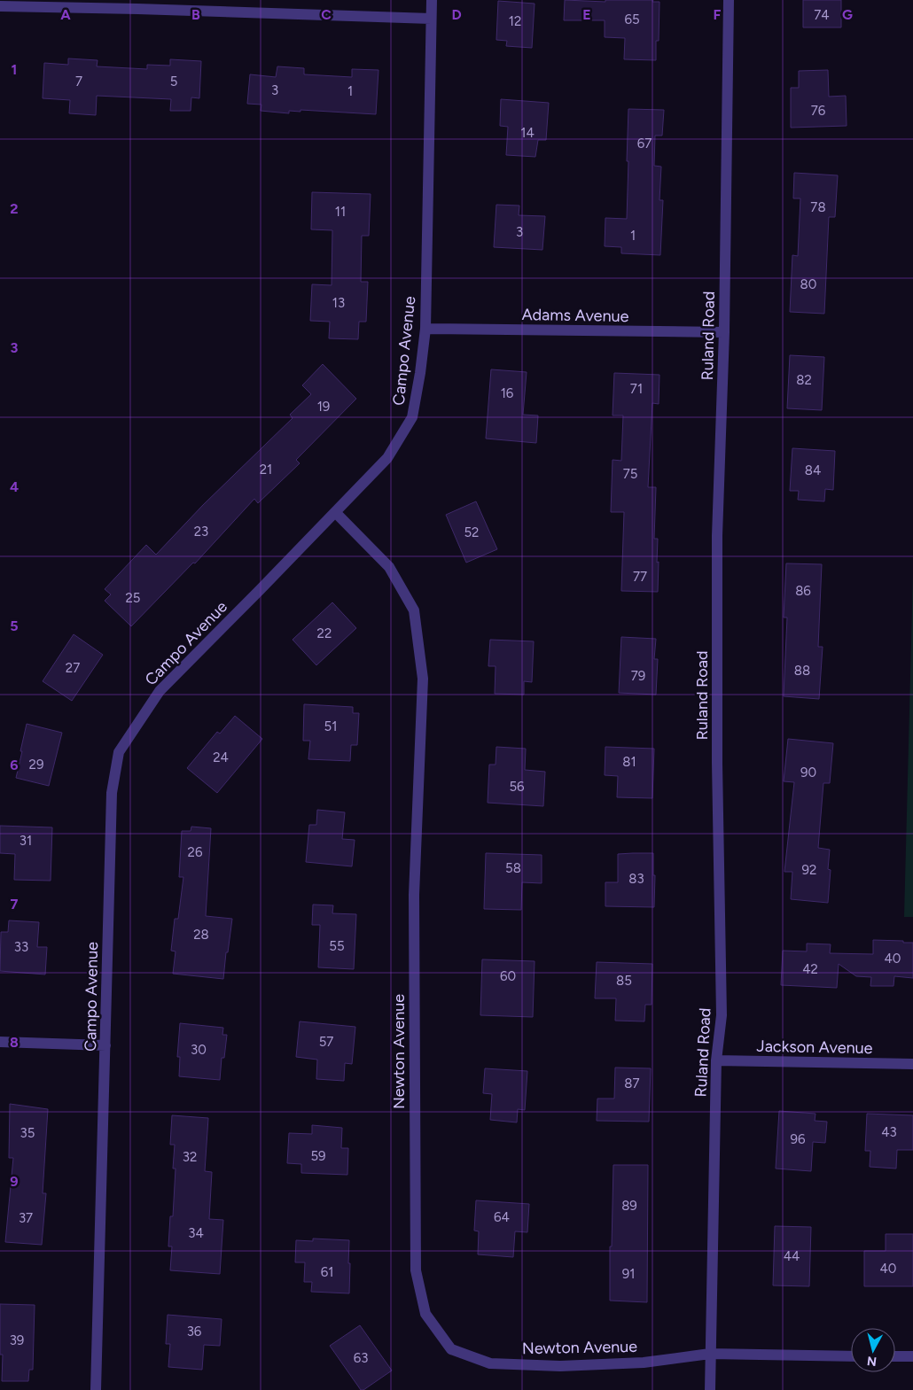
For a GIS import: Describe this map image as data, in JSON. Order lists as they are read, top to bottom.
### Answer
{
  "streets": {
    "street": [
      "Adams Avenue",
      "Ruland Road",
      "Campo Avenue",
      "Jackson Avenue",
      "Newton Avenue"
    ]
  },
  "crossings": [
    ["Adams Avenue", "Ruland Road"],
    ["Adams Avenue", "Campo Avenue"],
    ["Ruland Road", "Jackson Avenue"],
    ["Ruland Road", "Newton Avenue"],
    ["Campo Avenue", "Newton Avenue"]
  ],
  "house_numbers": [
    "74",
    "65",
    "12",
    "7",
    "5",
    "3",
    "1",
    "76",
    "14",
    "67",
    "78",
    "11",
    "3",
    "1",
    "80",
    "13",
    "82",
    "71",
    "16",
    "19",
    "21",
    "84",
    "75",
    "23",
    "52",
    "77",
    "86",
    "25",
    "22",
    "27",
    "88",
    "79",
    "51",
    "24",
    "81",
    "29",
    "90",
    "56",
    "31",
    "26",
    "58",
    "92",
    "83",
    "28",
    "55",
    "33",
    "40",
    "42",
    "60",
    "85",
    "57",
    "30",
    "87",
    "43",
    "35",
    "96",
    "59",
    "32",
    "89",
    "64",
    "37",
    "34",
    "44",
    "40",
    "61",
    "91",
    "36",
    "39",
    "63"
  ],
  "north": "bottom",
  "grid": {
    "columns": [
      "A",
      "B",
      "C",
      "D",
      "E",
      "F",
      "G"
    ],
    "rows": [
      "1",
      "2",
      "3",
      "4",
      "5",
      "6",
      "7",
      "8",
      "9"
    ]
  }
}
